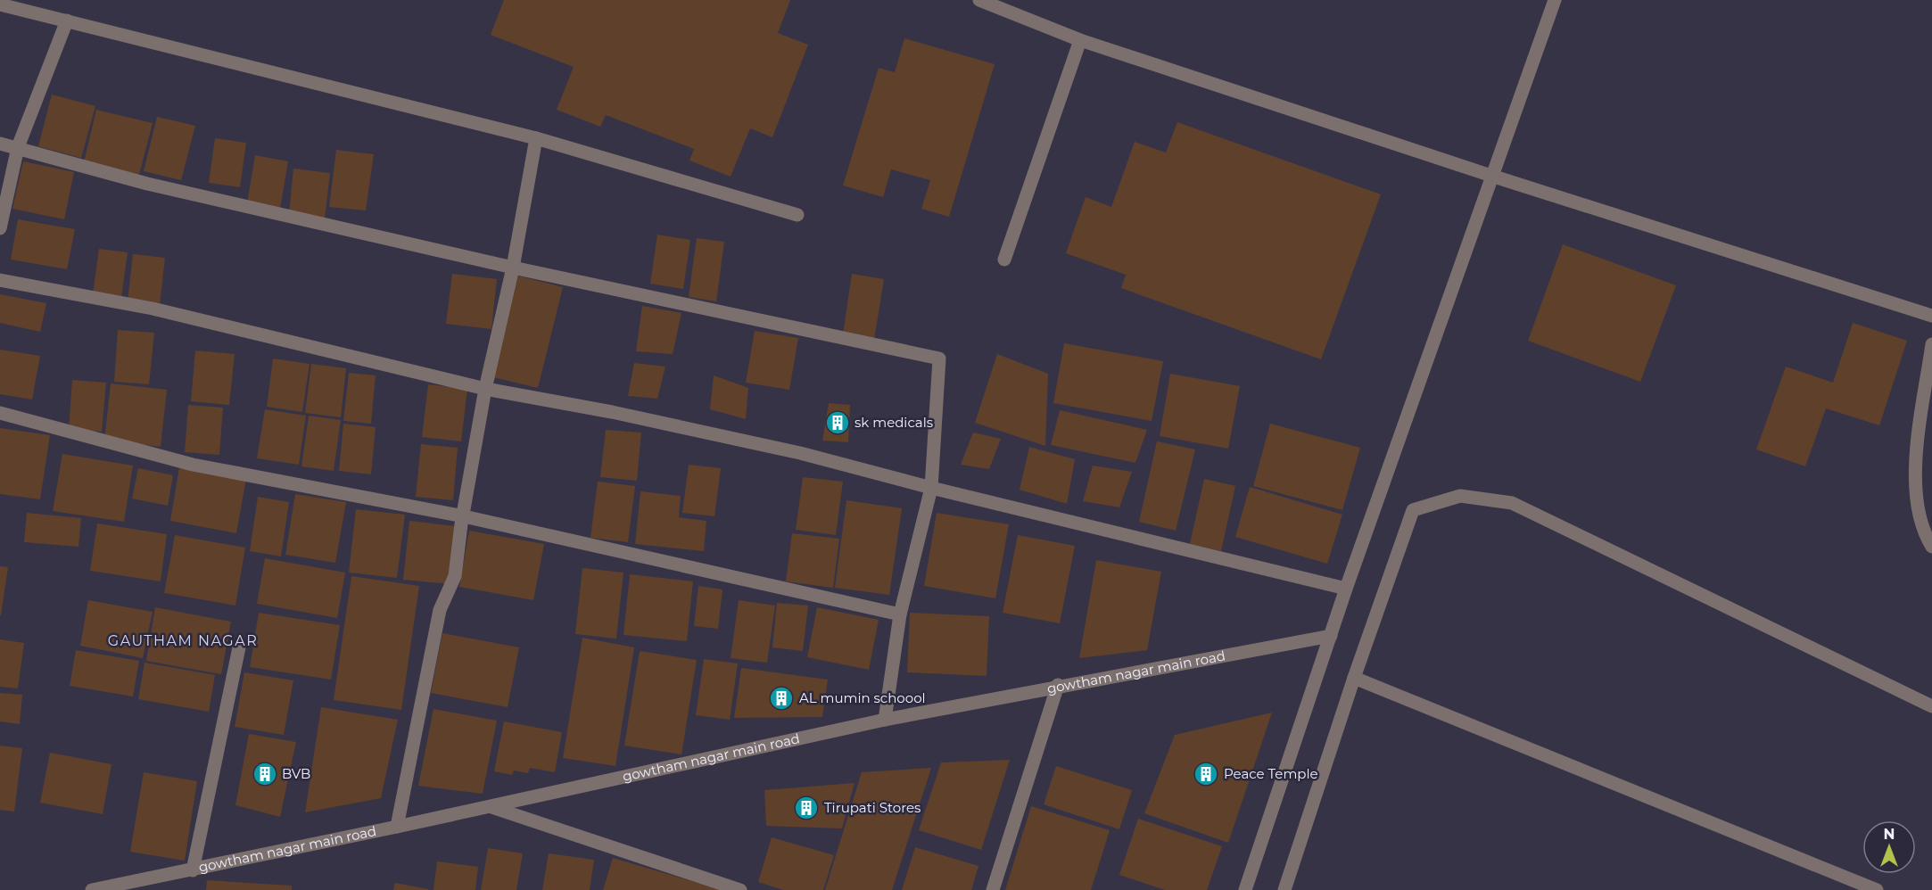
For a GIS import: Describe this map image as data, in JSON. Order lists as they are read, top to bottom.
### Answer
{
  "streets": {
    "street": ["gowtham nagar main road"]
  },
  "districts": ["GAUTHAM NAGAR"],
  "places": {
    "building": [
      "sk medicals",
      "AL mumin schoool",
      "BVB",
      "Peace Temple",
      "Tirupati Stores"
    ]
  },
  "north": "top"
}
